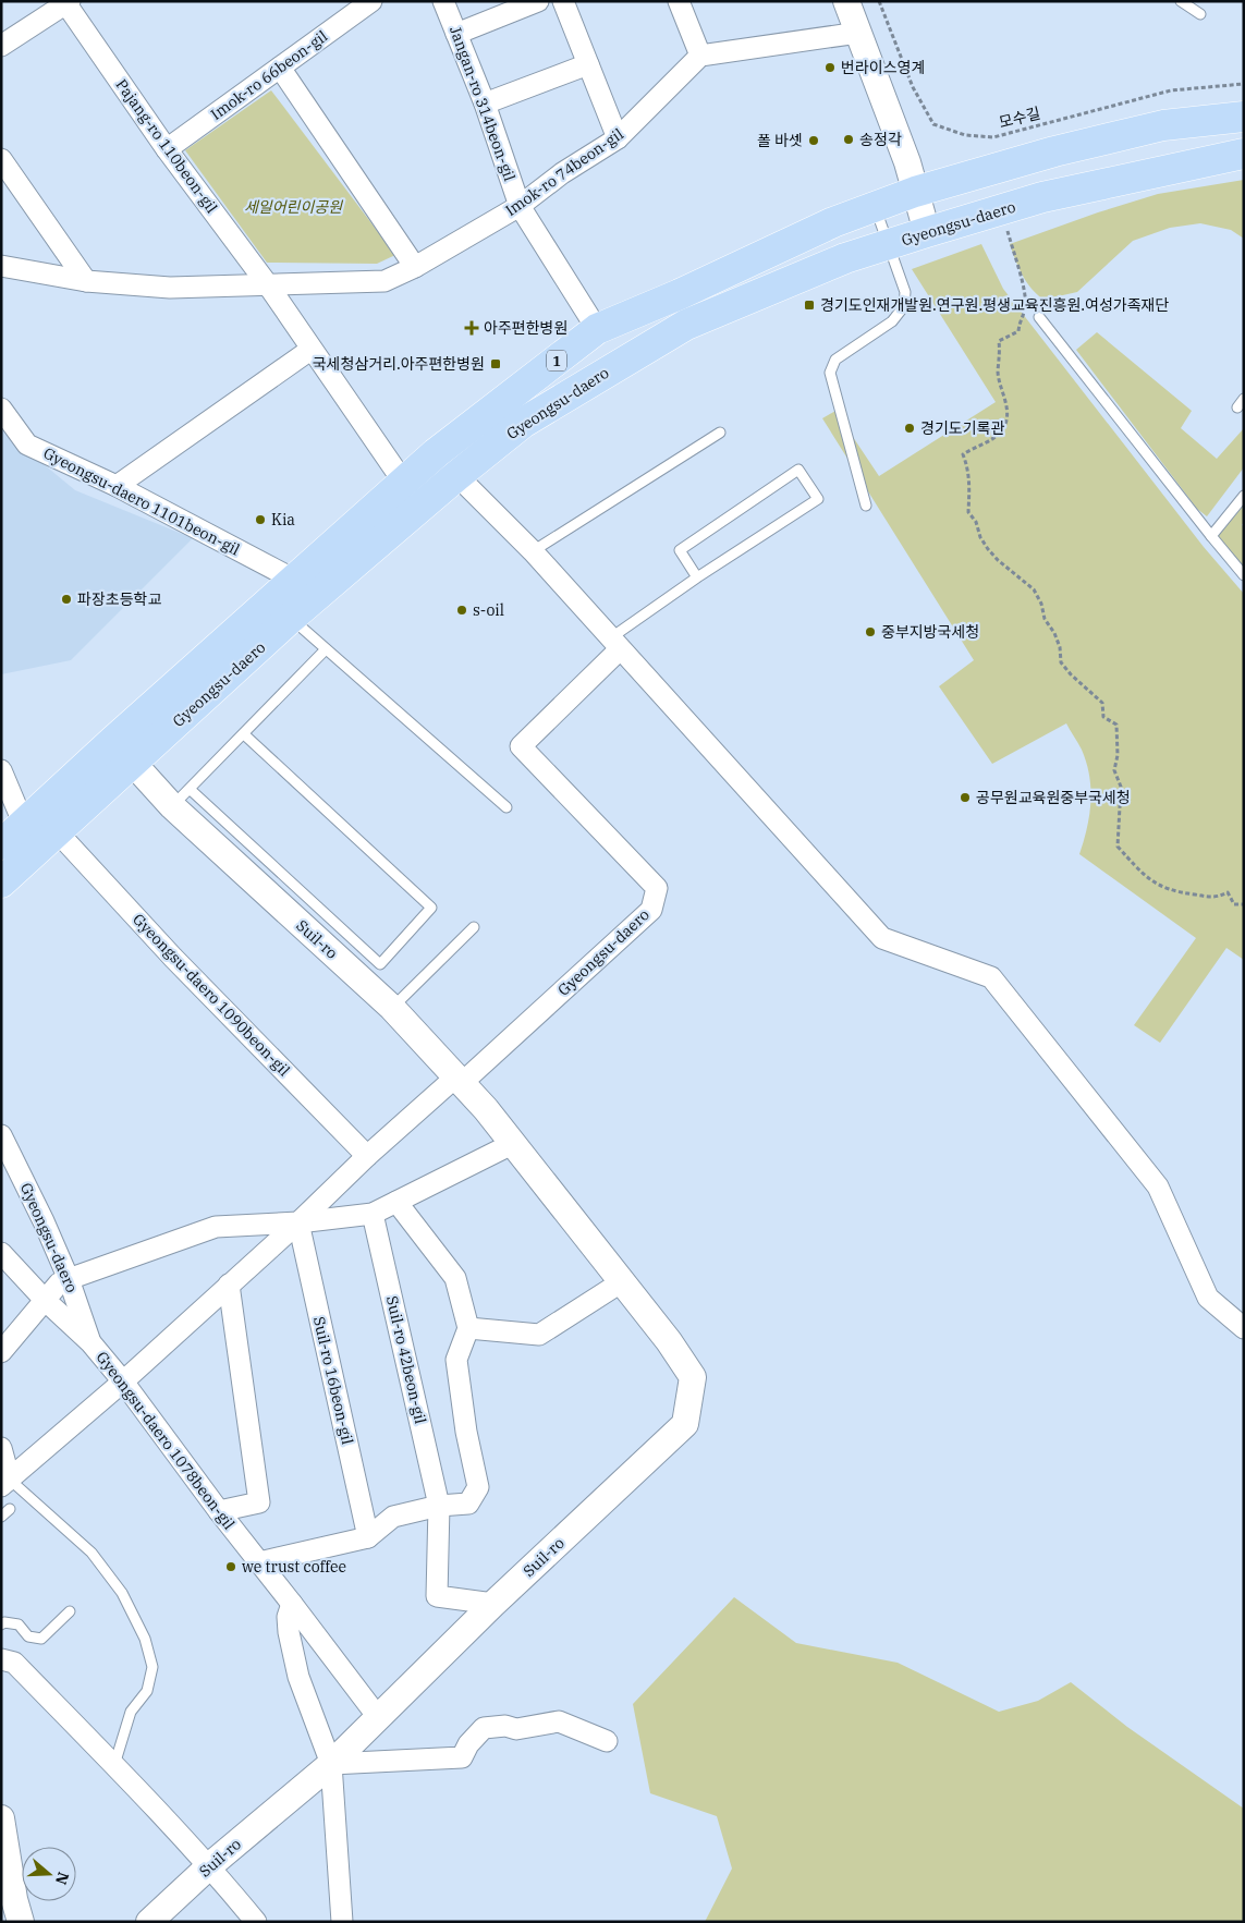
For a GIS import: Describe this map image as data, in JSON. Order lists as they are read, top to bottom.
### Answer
{
  "streets": {
    "main road": ["Gyeongsu-daero", "1"],
    "street": [
      "Imok-ro 66beon-gil",
      "Jangan-ro 314beon-gil",
      "Pajang-ro 110beon-gil",
      "Imok-ro 74beon-gil",
      "Gyeongsu-daero 1101beon-gil",
      "Suil-ro",
      "Gyeongsu-daero 1090beon-gil",
      "Suil-ro 42beon-gil",
      "Suil-ro 16beon-gil",
      "Gyeongsu-daero 1078beon-gil"
    ],
    "path": ["모수길"]
  },
  "crossings": [
    ["Imok-ro 66beon-gil", "Pajang-ro 110beon-gil"],
    ["Jangan-ro 314beon-gil", "Imok-ro 74beon-gil"],
    ["Pajang-ro 110beon-gil", "Imok-ro 74beon-gil"],
    ["Pajang-ro 110beon-gil", "Gyeongsu-daero"],
    ["Gyeongsu-daero", "Gyeongsu-daero 1101beon-gil"],
    ["Gyeongsu-daero", "Suil-ro"],
    ["Gyeongsu-daero", "Gyeongsu-daero 1090beon-gil"],
    ["Gyeongsu-daero", "Gyeongsu-daero 1078beon-gil"],
    ["Suil-ro", "Suil-ro 42beon-gil"],
    ["Suil-ro", "Gyeongsu-daero 1078beon-gil"]
  ],
  "parks": ["세일어린이공원"],
  "places": {
    "other": [
      "번라이스영계",
      "송정각",
      "폴 바셋",
      "경기도기록관",
      "Kia",
      "파장초등학교",
      "s-oil",
      "중부지방국세청",
      "공무원교육원중부국세청",
      "we trust coffee"
    ],
    "transit": ["경기도인재개발원.연구원.평생교육진흥원.여성가족재단", "국세청삼거리.아주편한병원"],
    "health": ["아주편한병원"]
  },
  "north": "right"
}
